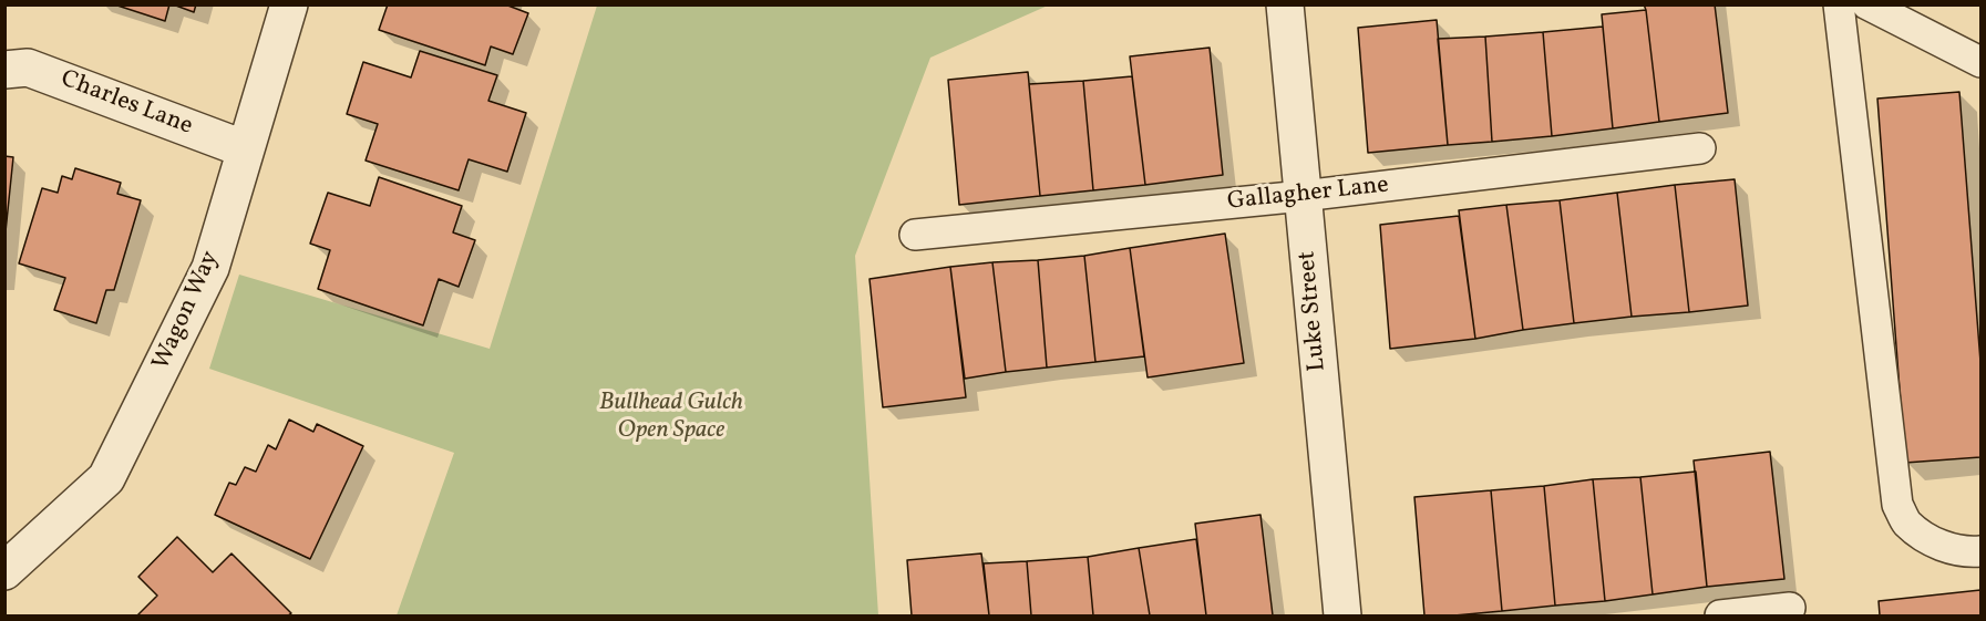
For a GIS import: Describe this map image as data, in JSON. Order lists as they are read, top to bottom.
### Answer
{
  "streets": {
    "street": ["Charles Lane", "Wagon Way", "Luke Street"],
    "lane": ["Gallagher Lane"]
  },
  "crossings": [
    ["Charles Lane", "Wagon Way"],
    ["Gallagher Lane", "Luke Street"]
  ],
  "parks": ["Bullhead Gulch Open Space"]
}
